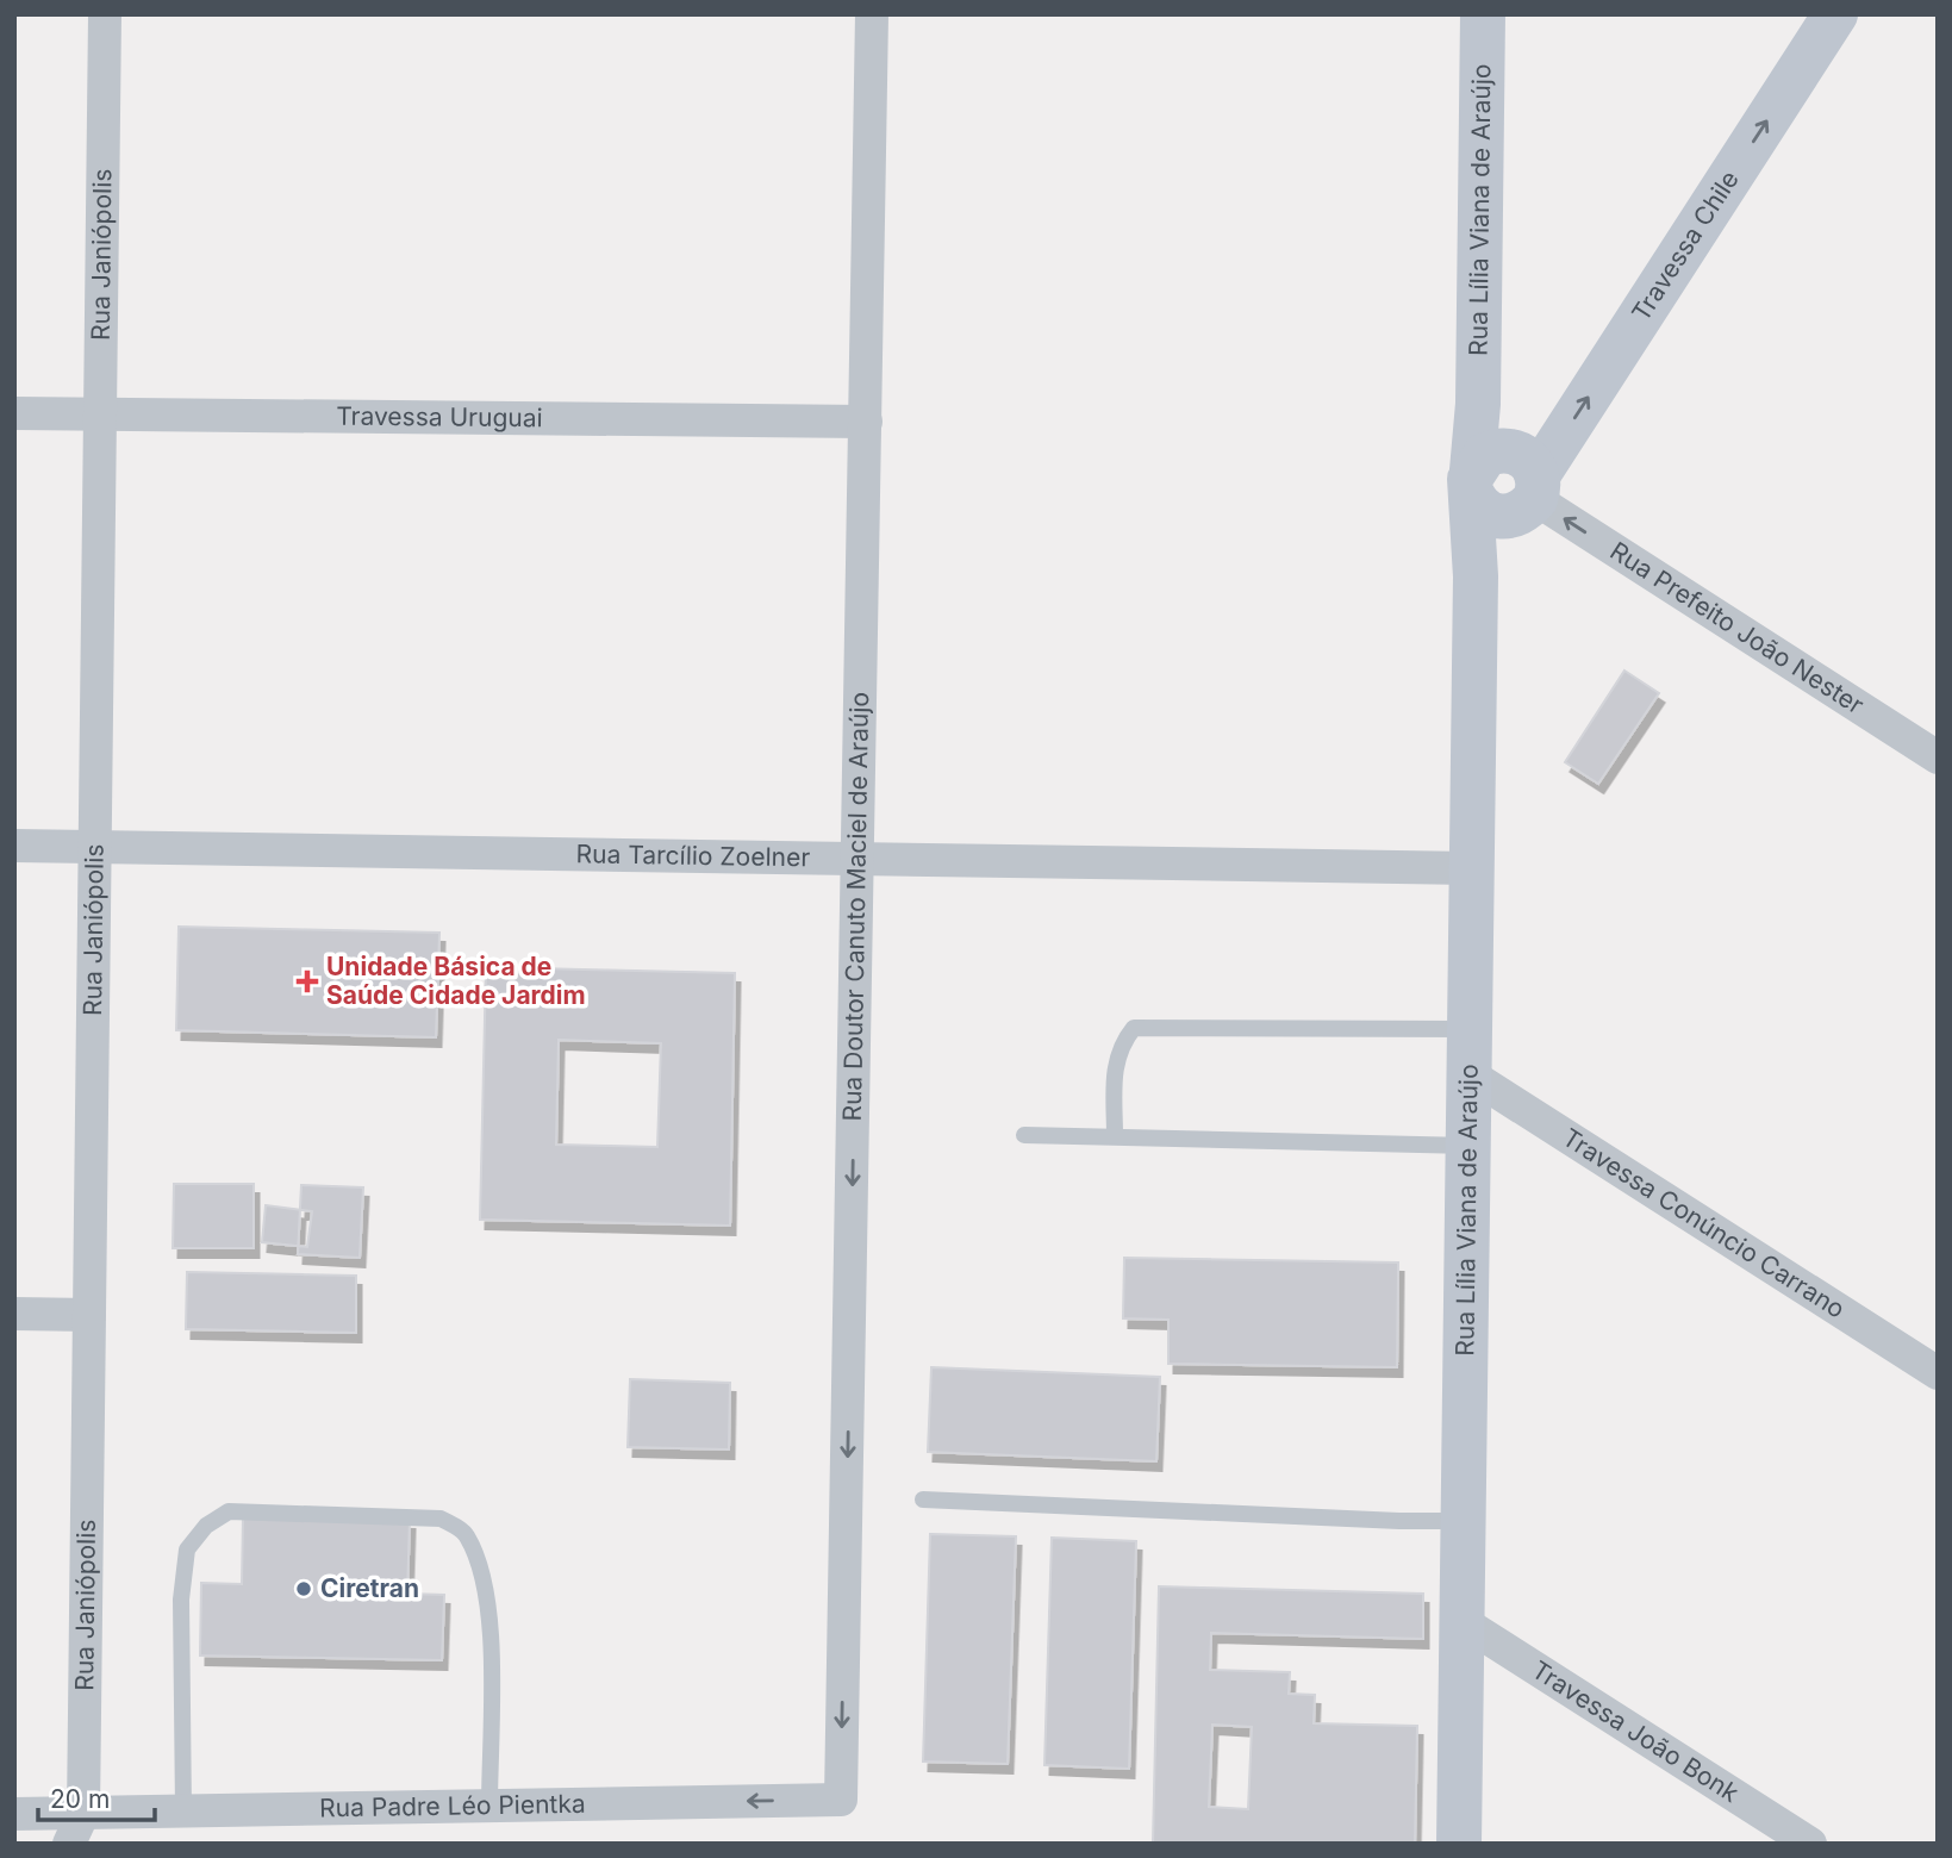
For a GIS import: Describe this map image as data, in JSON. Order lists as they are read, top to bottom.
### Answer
{
  "streets": {
    "street": [
      "Rua Lília Viana de Araújo",
      "Travessa Chile",
      "Rua Janiópolis",
      "Travessa Uruguai",
      "Rua Prefeito João Nester",
      "Rua Tarcílio Zoelner",
      "Rua Doutor Canuto Maciel de Araújo",
      "Travessa Conúncio Carrano",
      "Travessa João Bonk",
      "Rua Padre Léo Pientka"
    ]
  },
  "crossings": [
    ["Rua Lília Viana de Araújo", "Travessa Chile"],
    ["Rua Lília Viana de Araújo", "Rua Prefeito João Nester"],
    ["Rua Lília Viana de Araújo", "Rua Tarcílio Zoelner"],
    ["Rua Lília Viana de Araújo", "Travessa Conúncio Carrano"],
    ["Rua Lília Viana de Araújo", "Travessa João Bonk"],
    ["Travessa Chile", "Rua Prefeito João Nester"],
    ["Rua Janiópolis", "Travessa Uruguai"],
    ["Rua Janiópolis", "Rua Tarcílio Zoelner"],
    ["Rua Janiópolis", "Rua Padre Léo Pientka"],
    ["Travessa Uruguai", "Rua Doutor Canuto Maciel de Araújo"],
    ["Rua Tarcílio Zoelner", "Rua Doutor Canuto Maciel de Araújo"],
    ["Rua Doutor Canuto Maciel de Araújo", "Rua Padre Léo Pientka"]
  ],
  "one_way": [
    "Travessa Chile",
    "Rua Prefeito João Nester",
    "Rua Doutor Canuto Maciel de Araújo",
    "Rua Padre Léo Pientka"
  ],
  "places": {
    "health": ["Unidade Básica de Saúde Cidade Jardim"],
    "other": ["Ciretran"]
  },
  "scale_bar": "20 m"
}
